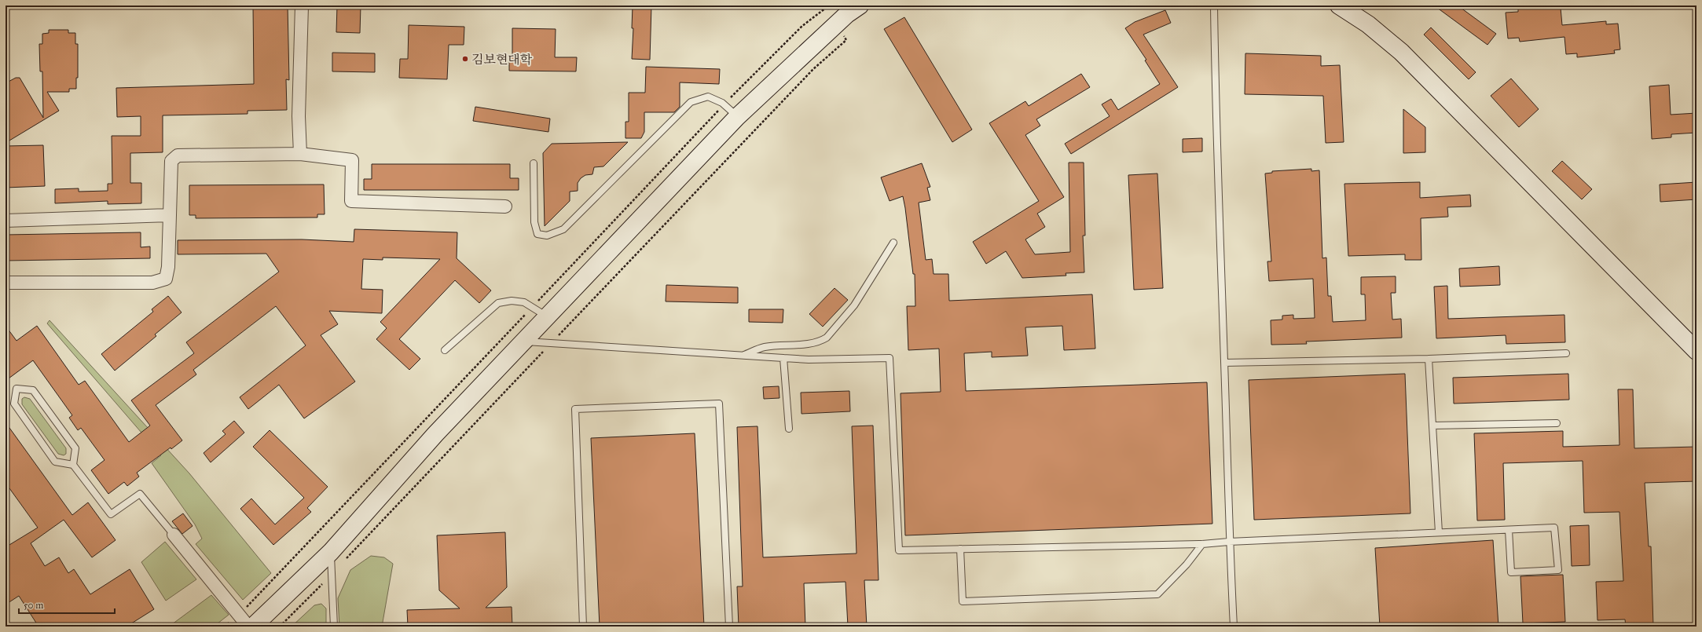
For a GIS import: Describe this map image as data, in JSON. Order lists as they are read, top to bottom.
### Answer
{
  "places": ["김보현대학"],
  "scale_bar": "50 m"
}
